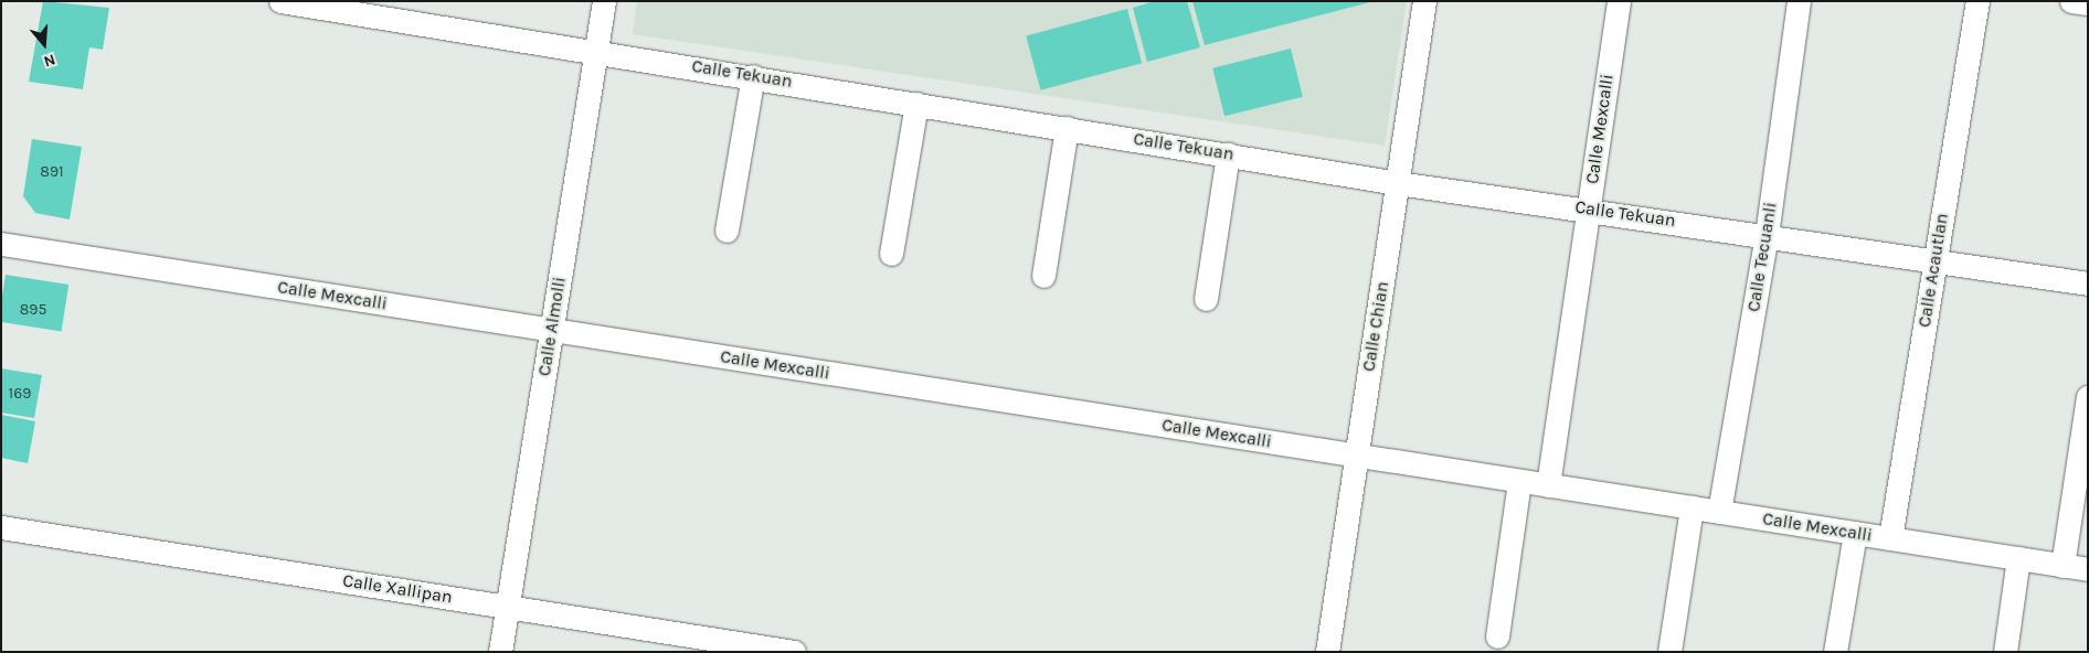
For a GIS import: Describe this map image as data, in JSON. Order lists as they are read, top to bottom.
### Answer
{
  "streets": {
    "street": [
      "Calle Tekuan",
      "Calle Mexcalli",
      "Calle Tecuanli",
      "Calle Acautlan",
      "Calle Almolli",
      "Calle Chian",
      "Calle Xallipan"
    ]
  },
  "crossings": [
    ["Calle Tekuan", "Calle Mexcalli"],
    ["Calle Tekuan", "Calle Tecuanli"],
    ["Calle Tekuan", "Calle Acautlan"],
    ["Calle Tekuan", "Calle Almolli"],
    ["Calle Tekuan", "Calle Chian"],
    ["Calle Mexcalli", "Calle Tecuanli"],
    ["Calle Mexcalli", "Calle Acautlan"],
    ["Calle Mexcalli", "Calle Almolli"],
    ["Calle Mexcalli", "Calle Chian"],
    ["Calle Almolli", "Calle Xallipan"]
  ],
  "house_numbers": ["891", "895", "169"],
  "north": "bottom"
}
